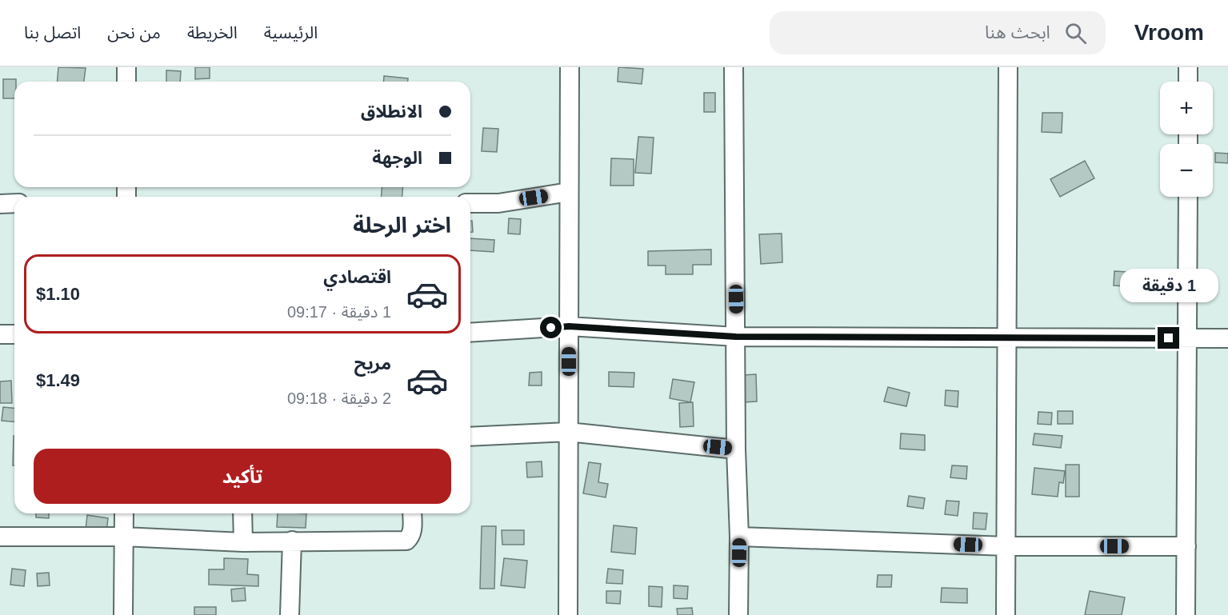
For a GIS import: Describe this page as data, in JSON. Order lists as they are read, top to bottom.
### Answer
{
  "page": {
    "header": "Vroom",
    "search": "ابحث هنا",
    "nav": [
      "الرئيسية",
      "الخريطة",
      "من نحن",
      "اتصل بنا"
    ],
    "map_buttons": ["+", "−"],
    "banner": ["الانطلاق", "الوجهة"],
    "heading": "اختر الرحلة",
    "list": [
      {
        "name": "اقتصادي",
        "note": "1 دقيقة · 09:17",
        "value": "$1.10"
      },
      {
        "name": "مريح",
        "note": "2 دقيقة · 09:18",
        "value": "$1.49"
      }
    ],
    "bubble": "1 دقيقة",
    "buttons": "تأكيد"
  }
}
